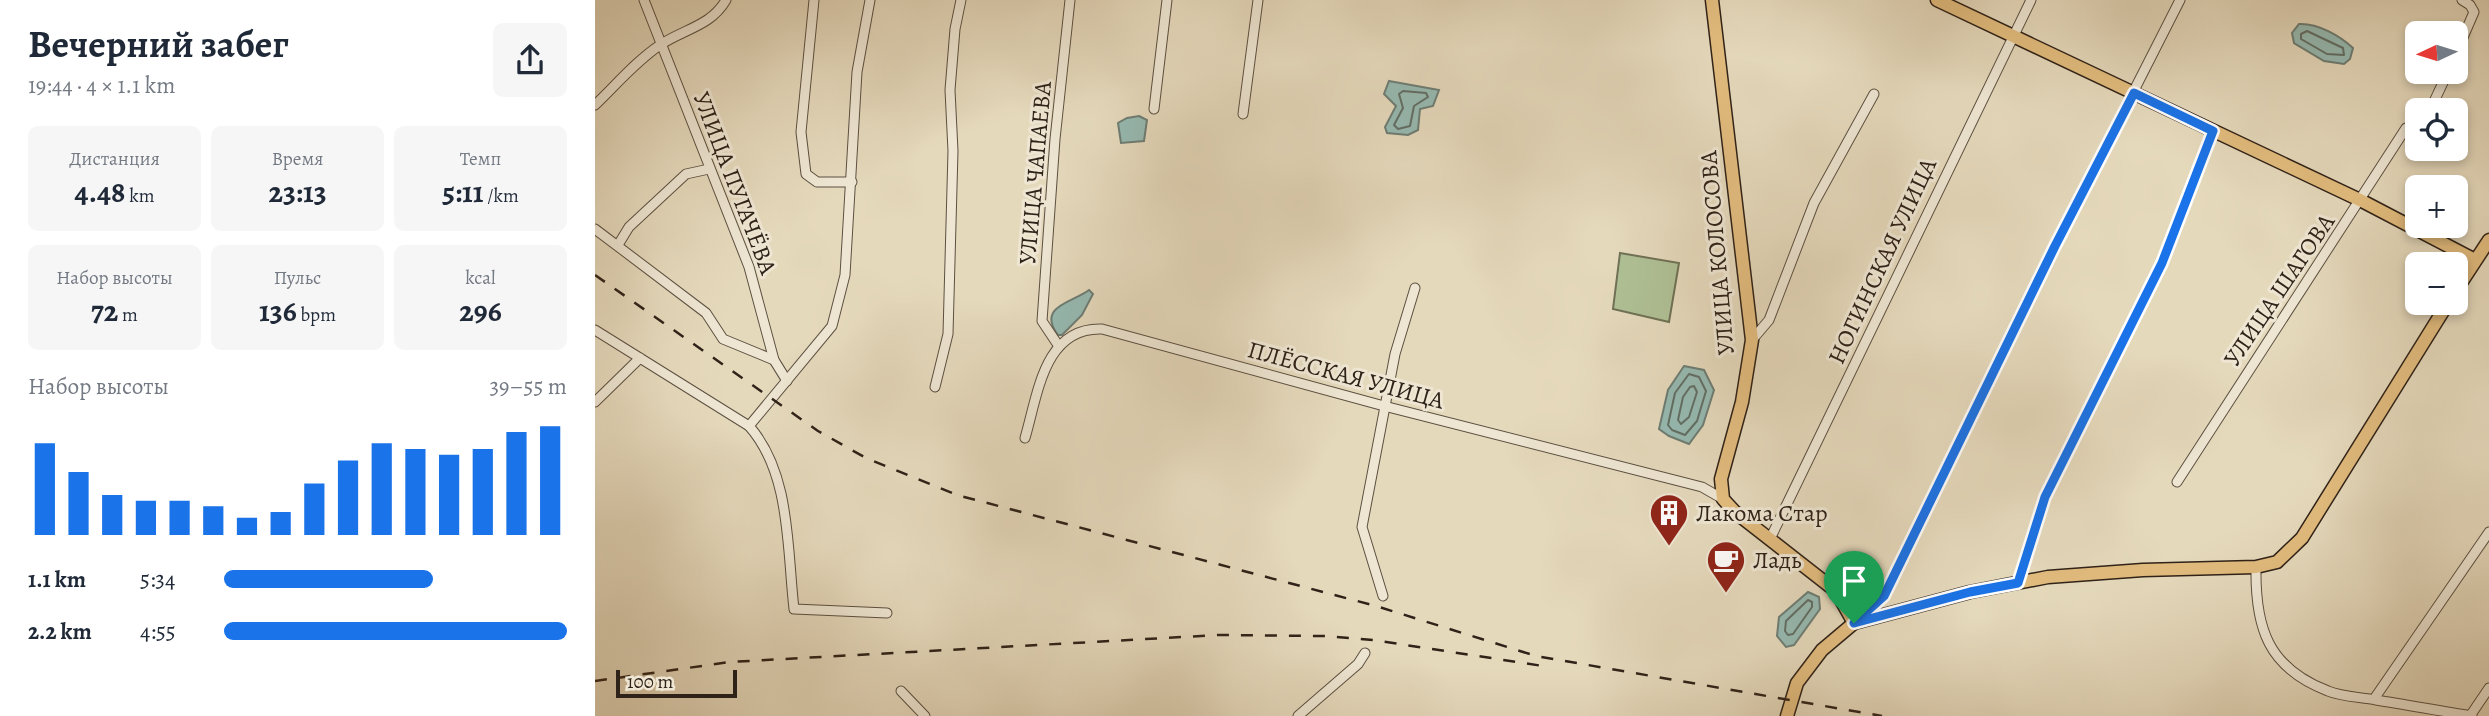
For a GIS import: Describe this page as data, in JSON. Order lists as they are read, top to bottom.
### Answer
{
  "streets": {
    "main road": ["УЛИЦА КОЛОСОВА"],
    "street": [
      "УЛИЦА ЧАПАЕВА",
      "УЛИЦА ПУГАЧЁВА",
      "НОГИНСКАЯ УЛИЦА",
      "УЛИЦА ШАГОВА",
      "ПЛЁССКАЯ УЛИЦА"
    ]
  },
  "crossings": [
    ["УЛИЦА ЧАПАЕВА", "ПЛЁССКАЯ УЛИЦА"],
    ["УЛИЦА КОЛОСОВА", "ПЛЁССКАЯ УЛИЦА"]
  ],
  "places": {
    "building": ["Лакома Стар"],
    "cafe": ["Ладь"]
  },
  "scale_bar": "100 m",
  "north": "left",
  "page": {
    "heading": ["Вечерний забег", "19:44 · 4 × 1.1 km"],
    "map_buttons": ["+", "−"],
    "stats": [
      ["Дистанция", "4.48 km"],
      ["Время", "23:13"],
      ["Темп", "5:11 /km"],
      ["Набор высоты", "72 m"],
      ["Пульс", "136 bpm"],
      ["kcal", "296"]
    ],
    "chart": ["Набор высоты", "39–55 m"],
    "list": [
      {
        "name": "1.1 km",
        "note": "5:34"
      },
      {
        "name": "2.2 km",
        "note": "4:55"
      }
    ],
    "scale": "100 m"
  }
}
